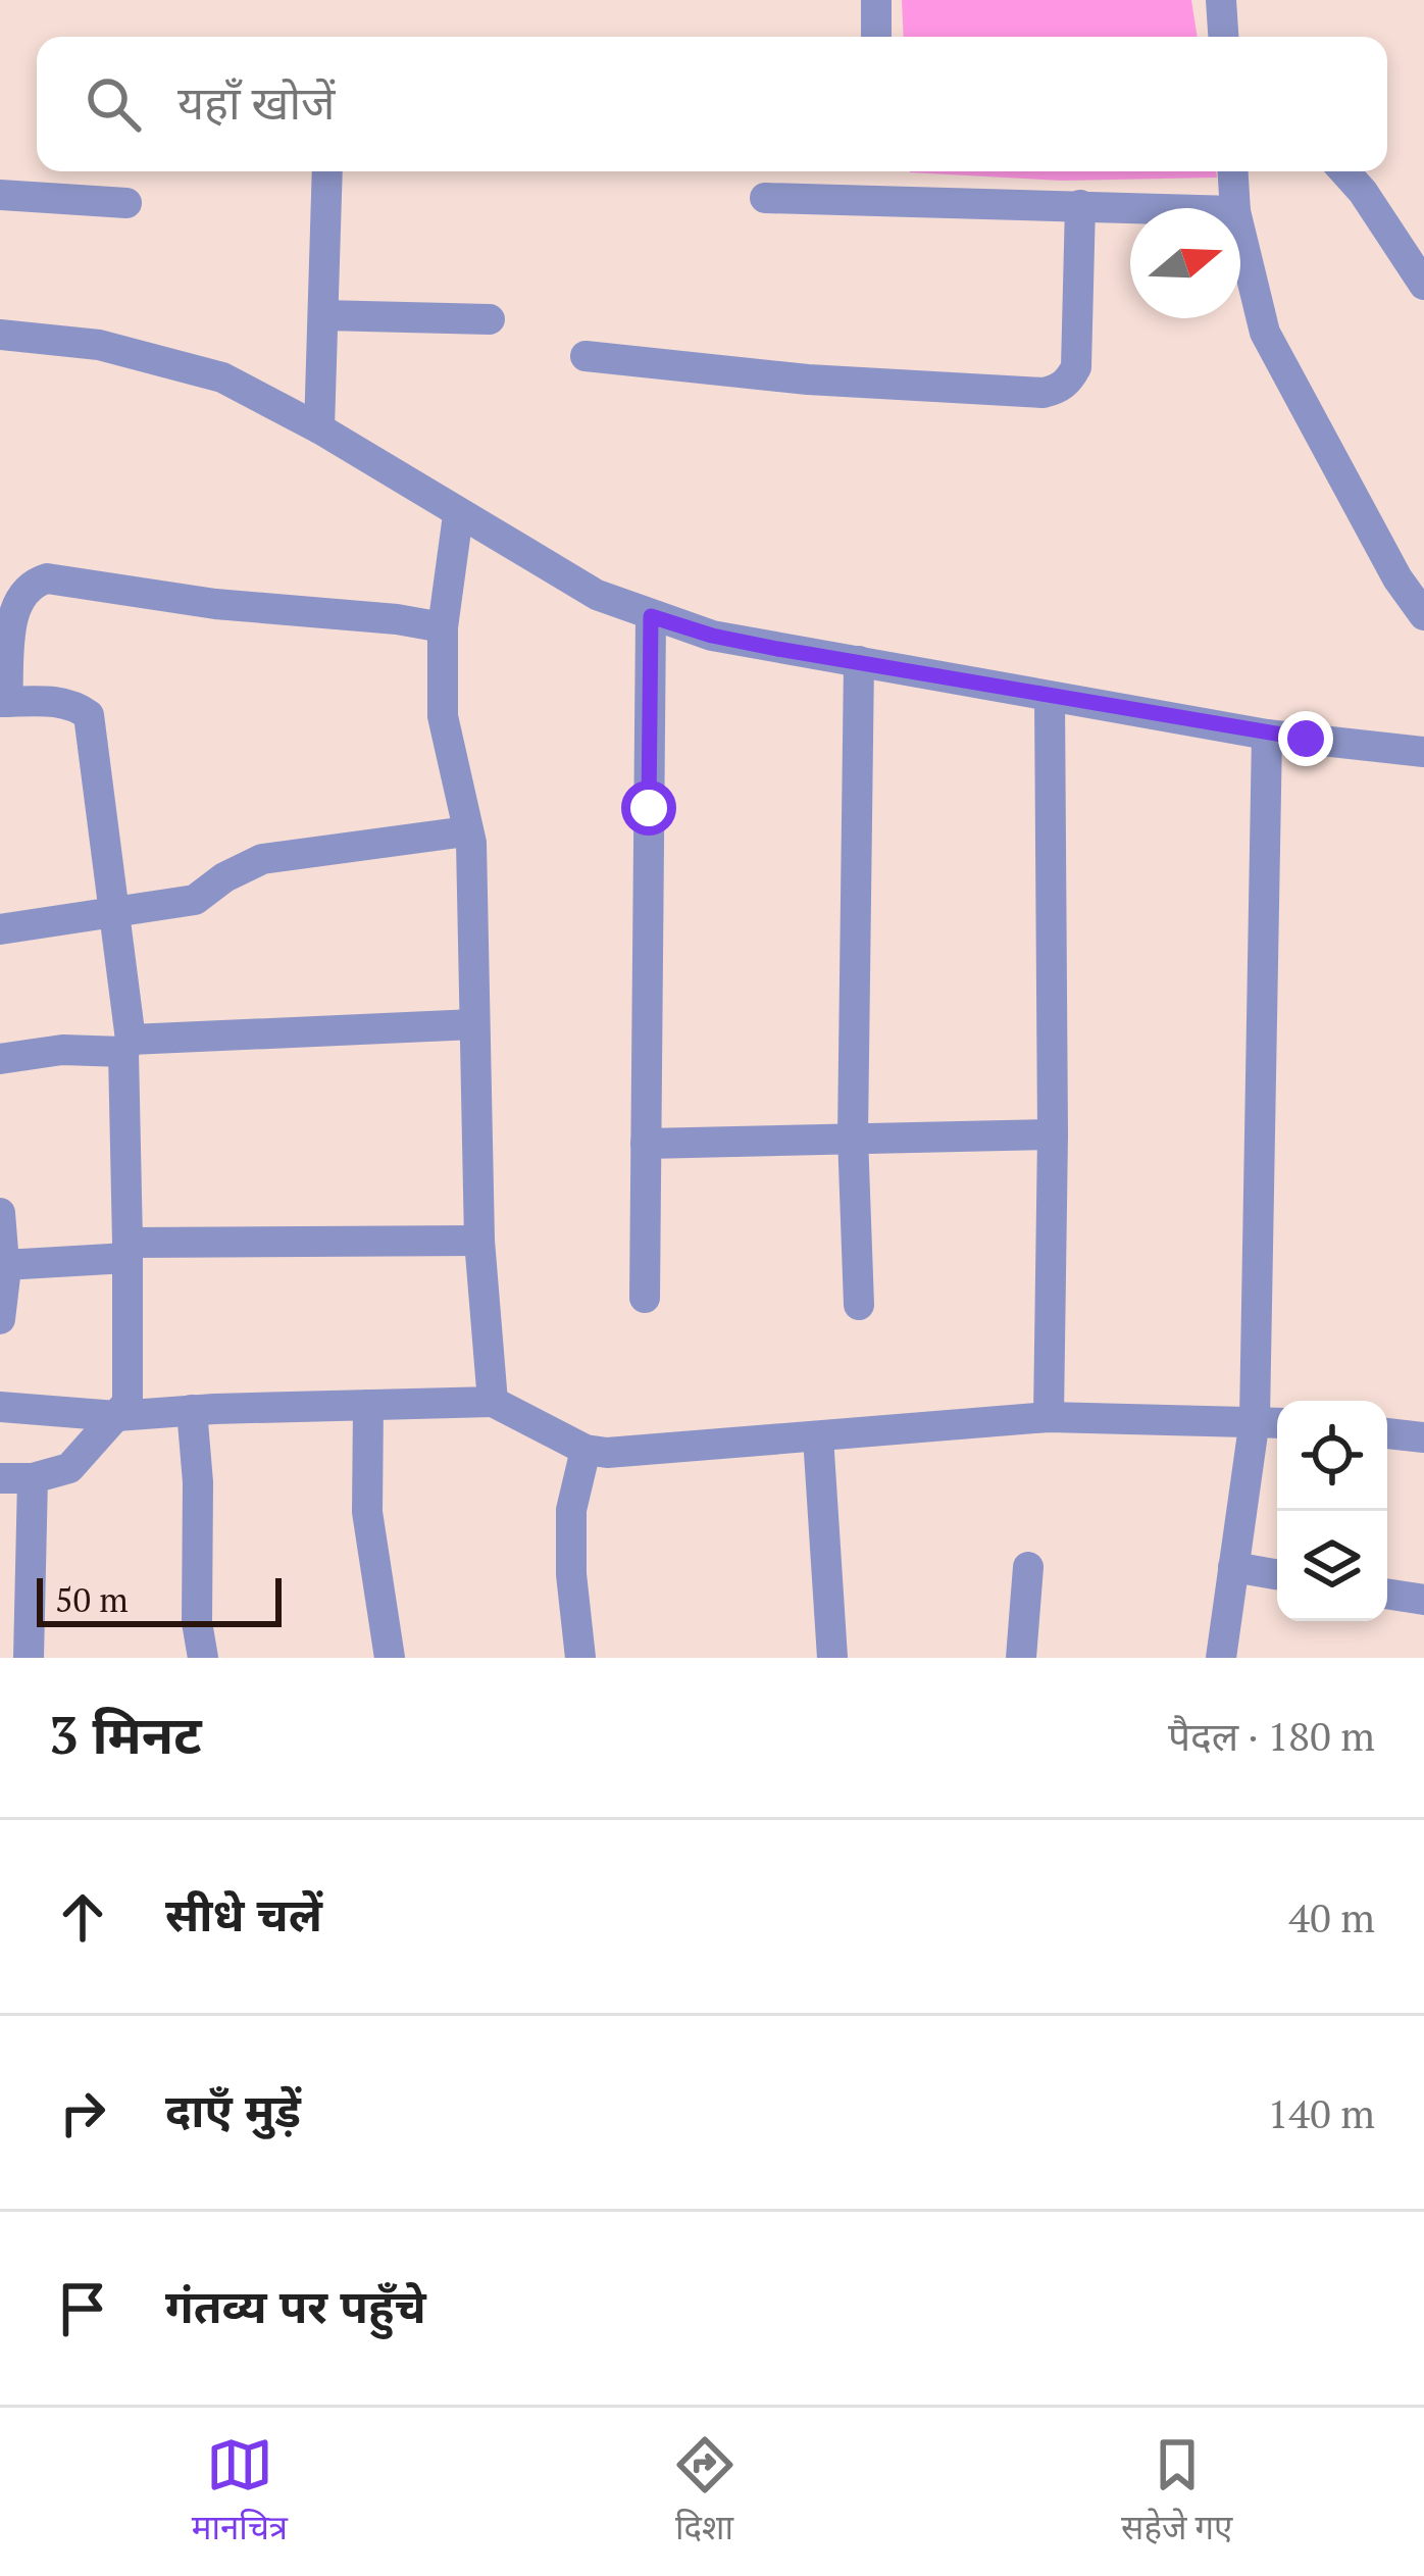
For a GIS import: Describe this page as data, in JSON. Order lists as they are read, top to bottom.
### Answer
{
  "scale_bar": "50 m",
  "north": "right",
  "page": {
    "search": "यहाँ खोजें",
    "scale": "50 m",
    "heading": ["3 मिनट", "पैदल · 180 m"],
    "list": [
      ["सीधे चलें", "40 m"],
      ["दाएँ मुड़ें", "140 m"],
      "गंतव्य पर पहुँचे"
    ],
    "nav": ["मानचित्र", "दिशा", "सहेजे गए"]
  }
}
